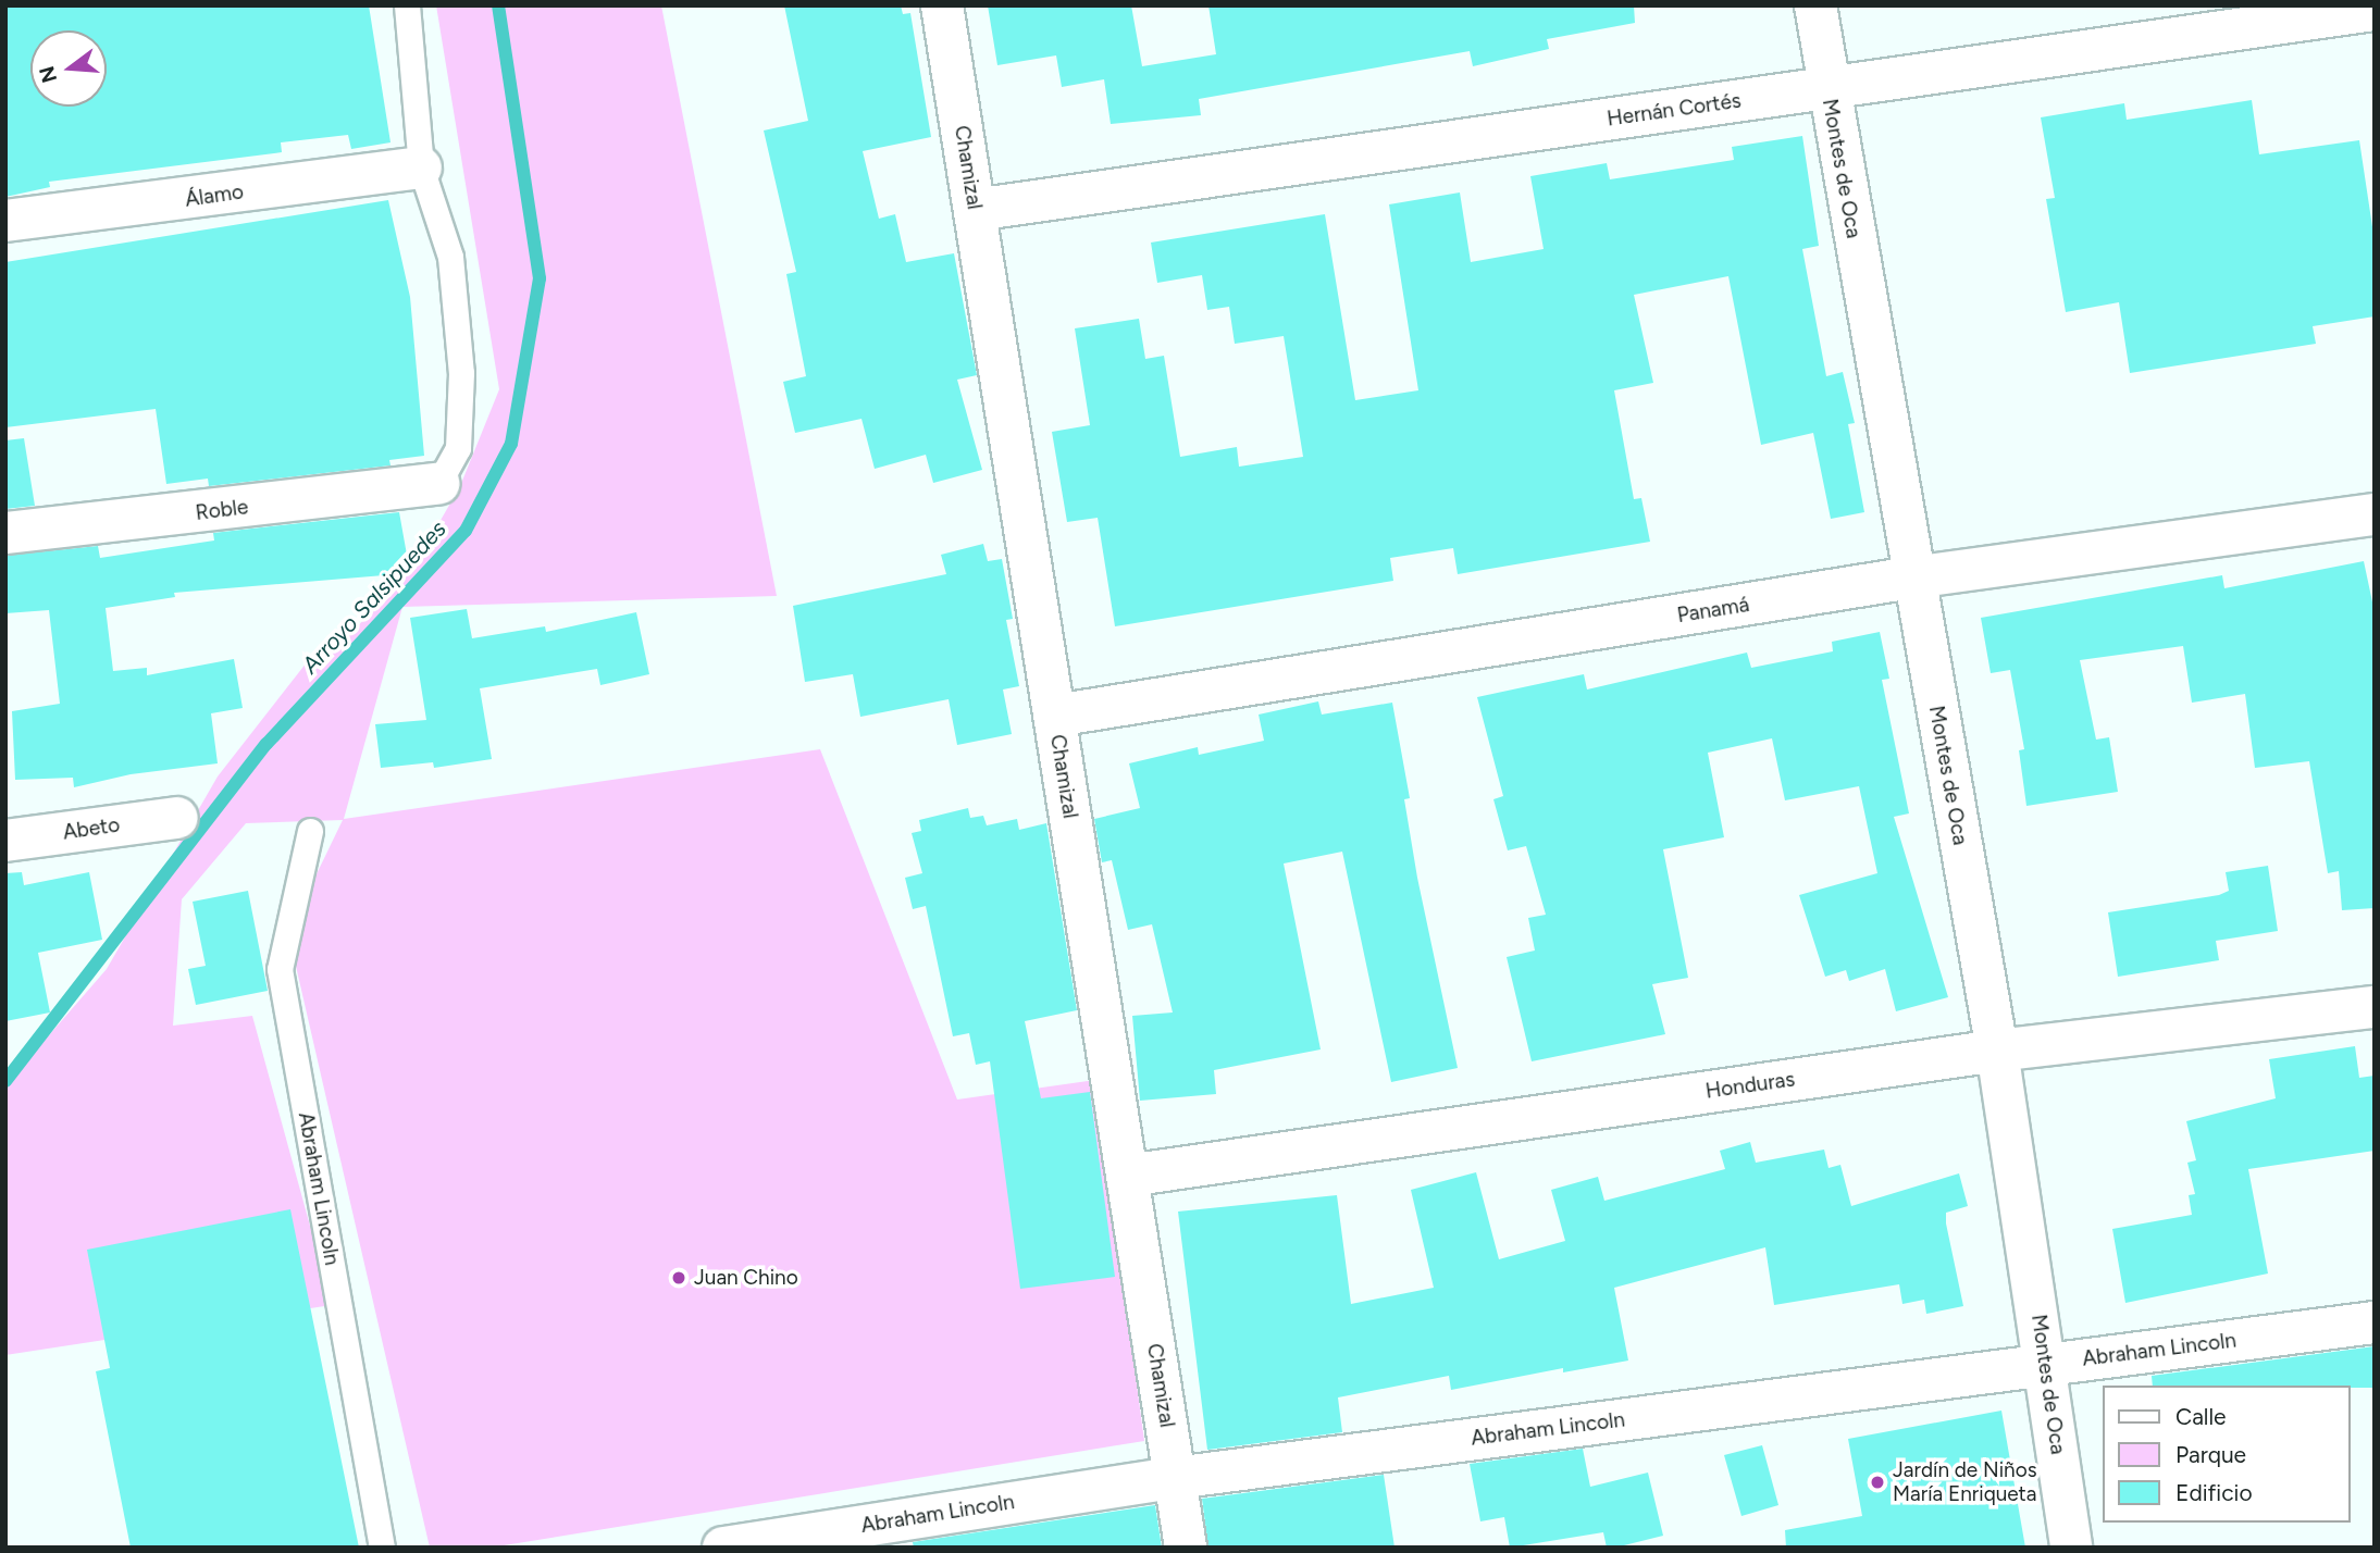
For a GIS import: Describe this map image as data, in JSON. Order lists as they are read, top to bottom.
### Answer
{
  "streets": {
    "street": [
      "Hernán Cortés",
      "Chamizal",
      "Montes de Oca",
      "Álamo",
      "Roble",
      "Panamá",
      "Abeto",
      "Honduras",
      "Abraham Lincoln"
    ]
  },
  "crossings": [
    ["Hernán Cortés", "Chamizal"],
    ["Hernán Cortés", "Montes de Oca"],
    ["Chamizal", "Panamá"],
    ["Chamizal", "Honduras"],
    ["Chamizal", "Abraham Lincoln"],
    ["Montes de Oca", "Panamá"],
    ["Montes de Oca", "Honduras"],
    ["Montes de Oca", "Abraham Lincoln"]
  ],
  "water": ["Arroyo Salsipuedes"],
  "places": ["Juan Chino", "Jardín de Niños María Enriqueta"],
  "legend": ["Calle", "Parque", "Edificio"],
  "north": "left"
}
